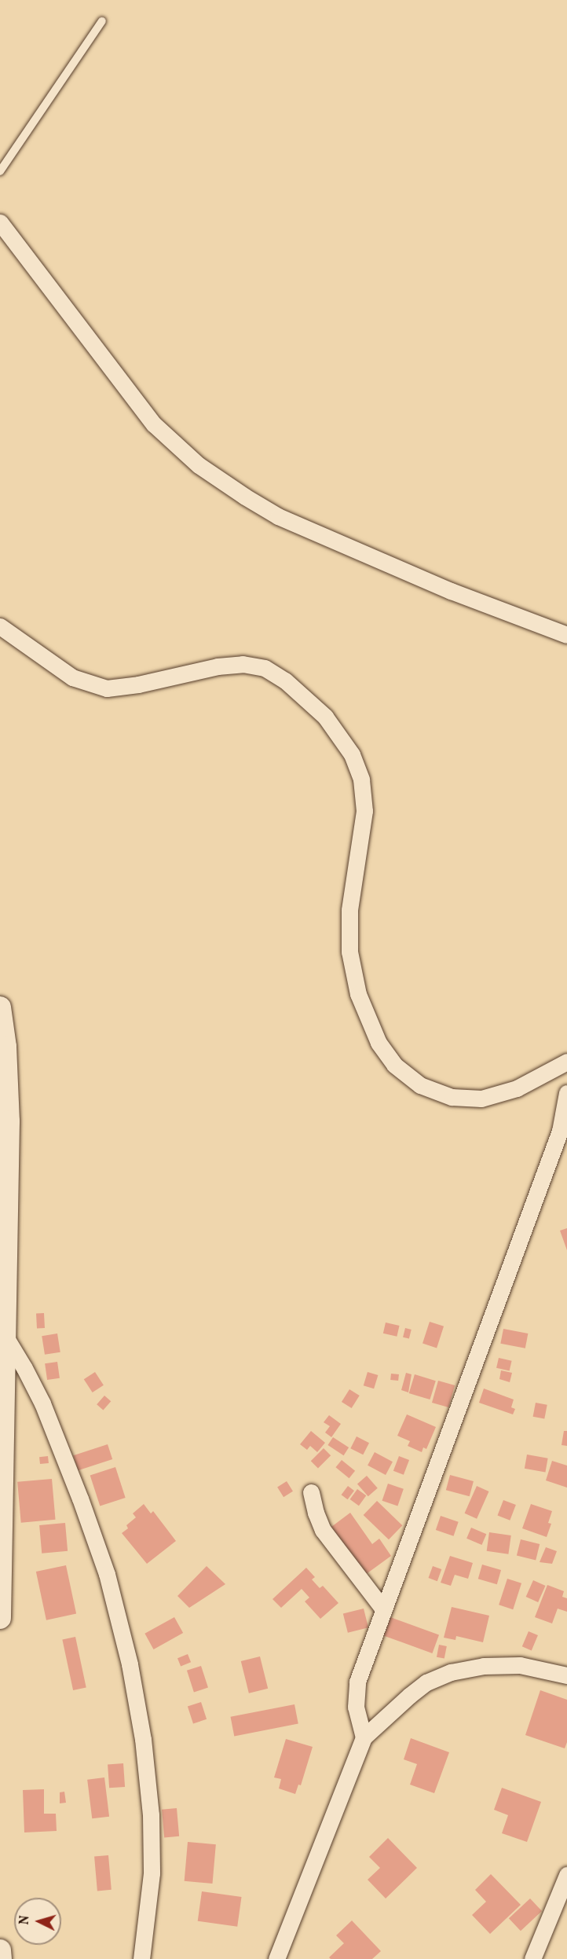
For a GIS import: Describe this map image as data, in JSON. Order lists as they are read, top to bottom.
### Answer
{
  "north": "left"
}
